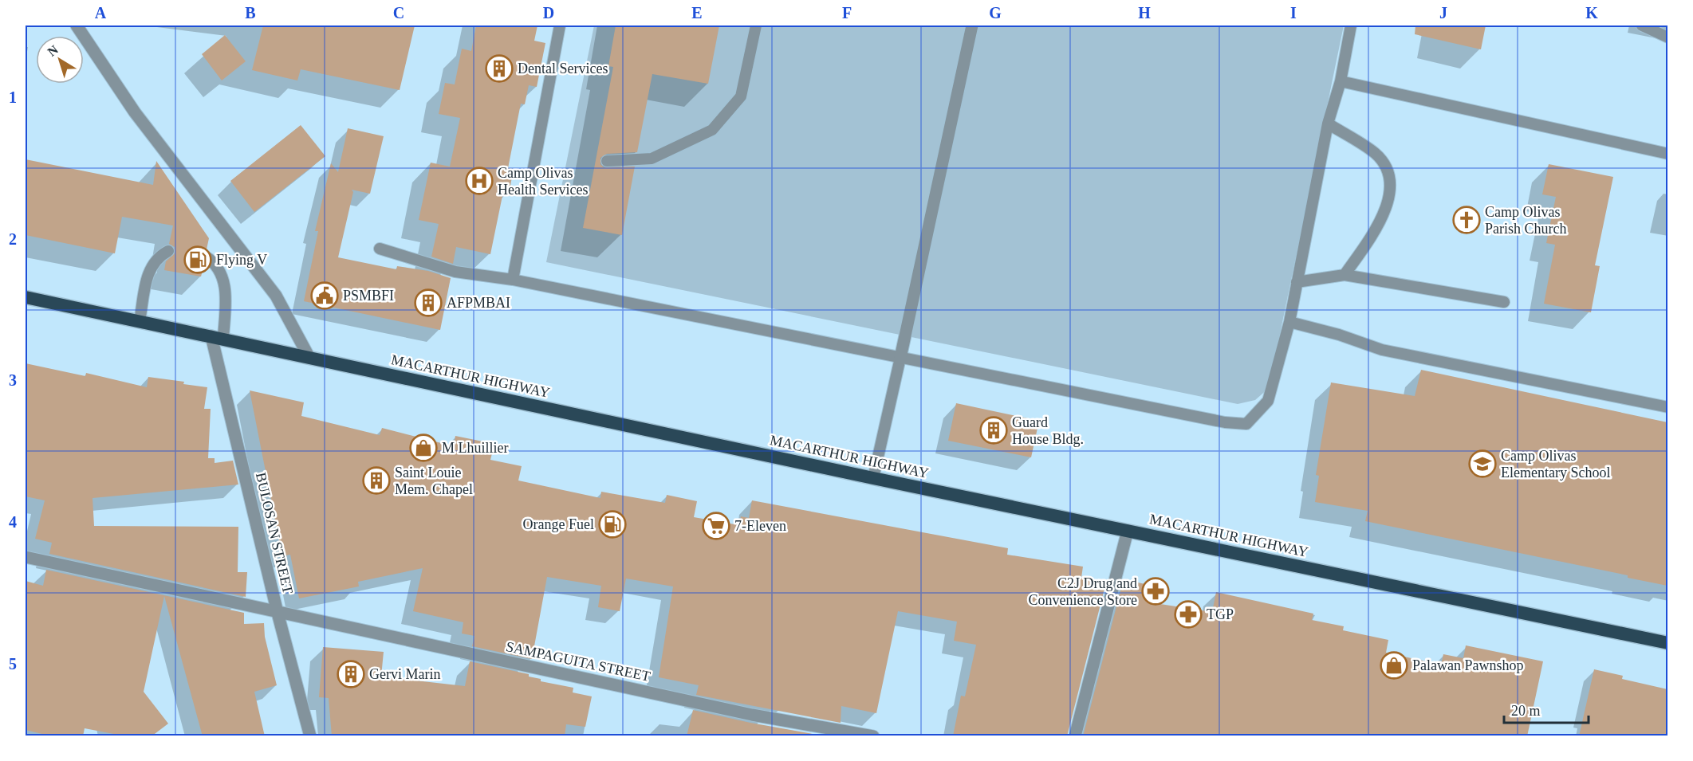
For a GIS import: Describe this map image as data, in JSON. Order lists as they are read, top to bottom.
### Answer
{
  "streets": {
    "highway": ["MACARTHUR HIGHWAY"],
    "street": ["BULOSAN STREET", "SAMPAGUITA STREET"]
  },
  "crossings": [
    ["MACARTHUR HIGHWAY", "BULOSAN STREET"],
    ["BULOSAN STREET", "SAMPAGUITA STREET"]
  ],
  "places": {
    "building": [
      "Dental Services",
      "AFPMBAI",
      "Guard House Bldg.",
      "Saint Louie Mem. Chapel",
      "Gervi Marin"
    ],
    "hospital": ["Camp Olivas Health Services"],
    "church": ["Camp Olivas Parish Church"],
    "fuel station": ["Flying V", "Orange Fuel"],
    "public building": ["PSMBFI"],
    "shop": ["M Lhuillier", "Palawan Pawnshop"],
    "school or university": ["Camp Olivas Elementary School"],
    "supermarket": ["7-Eleven"],
    "pharmacy": ["C2J Drug and Convenience Store", "TGP"]
  },
  "scale_bar": "20 m",
  "north": "top left",
  "grid": {
    "columns": [
      "A",
      "B",
      "C",
      "D",
      "E",
      "F",
      "G",
      "H",
      "I",
      "J",
      "K"
    ],
    "rows": [
      "1",
      "2",
      "3",
      "4",
      "5"
    ]
  }
}
